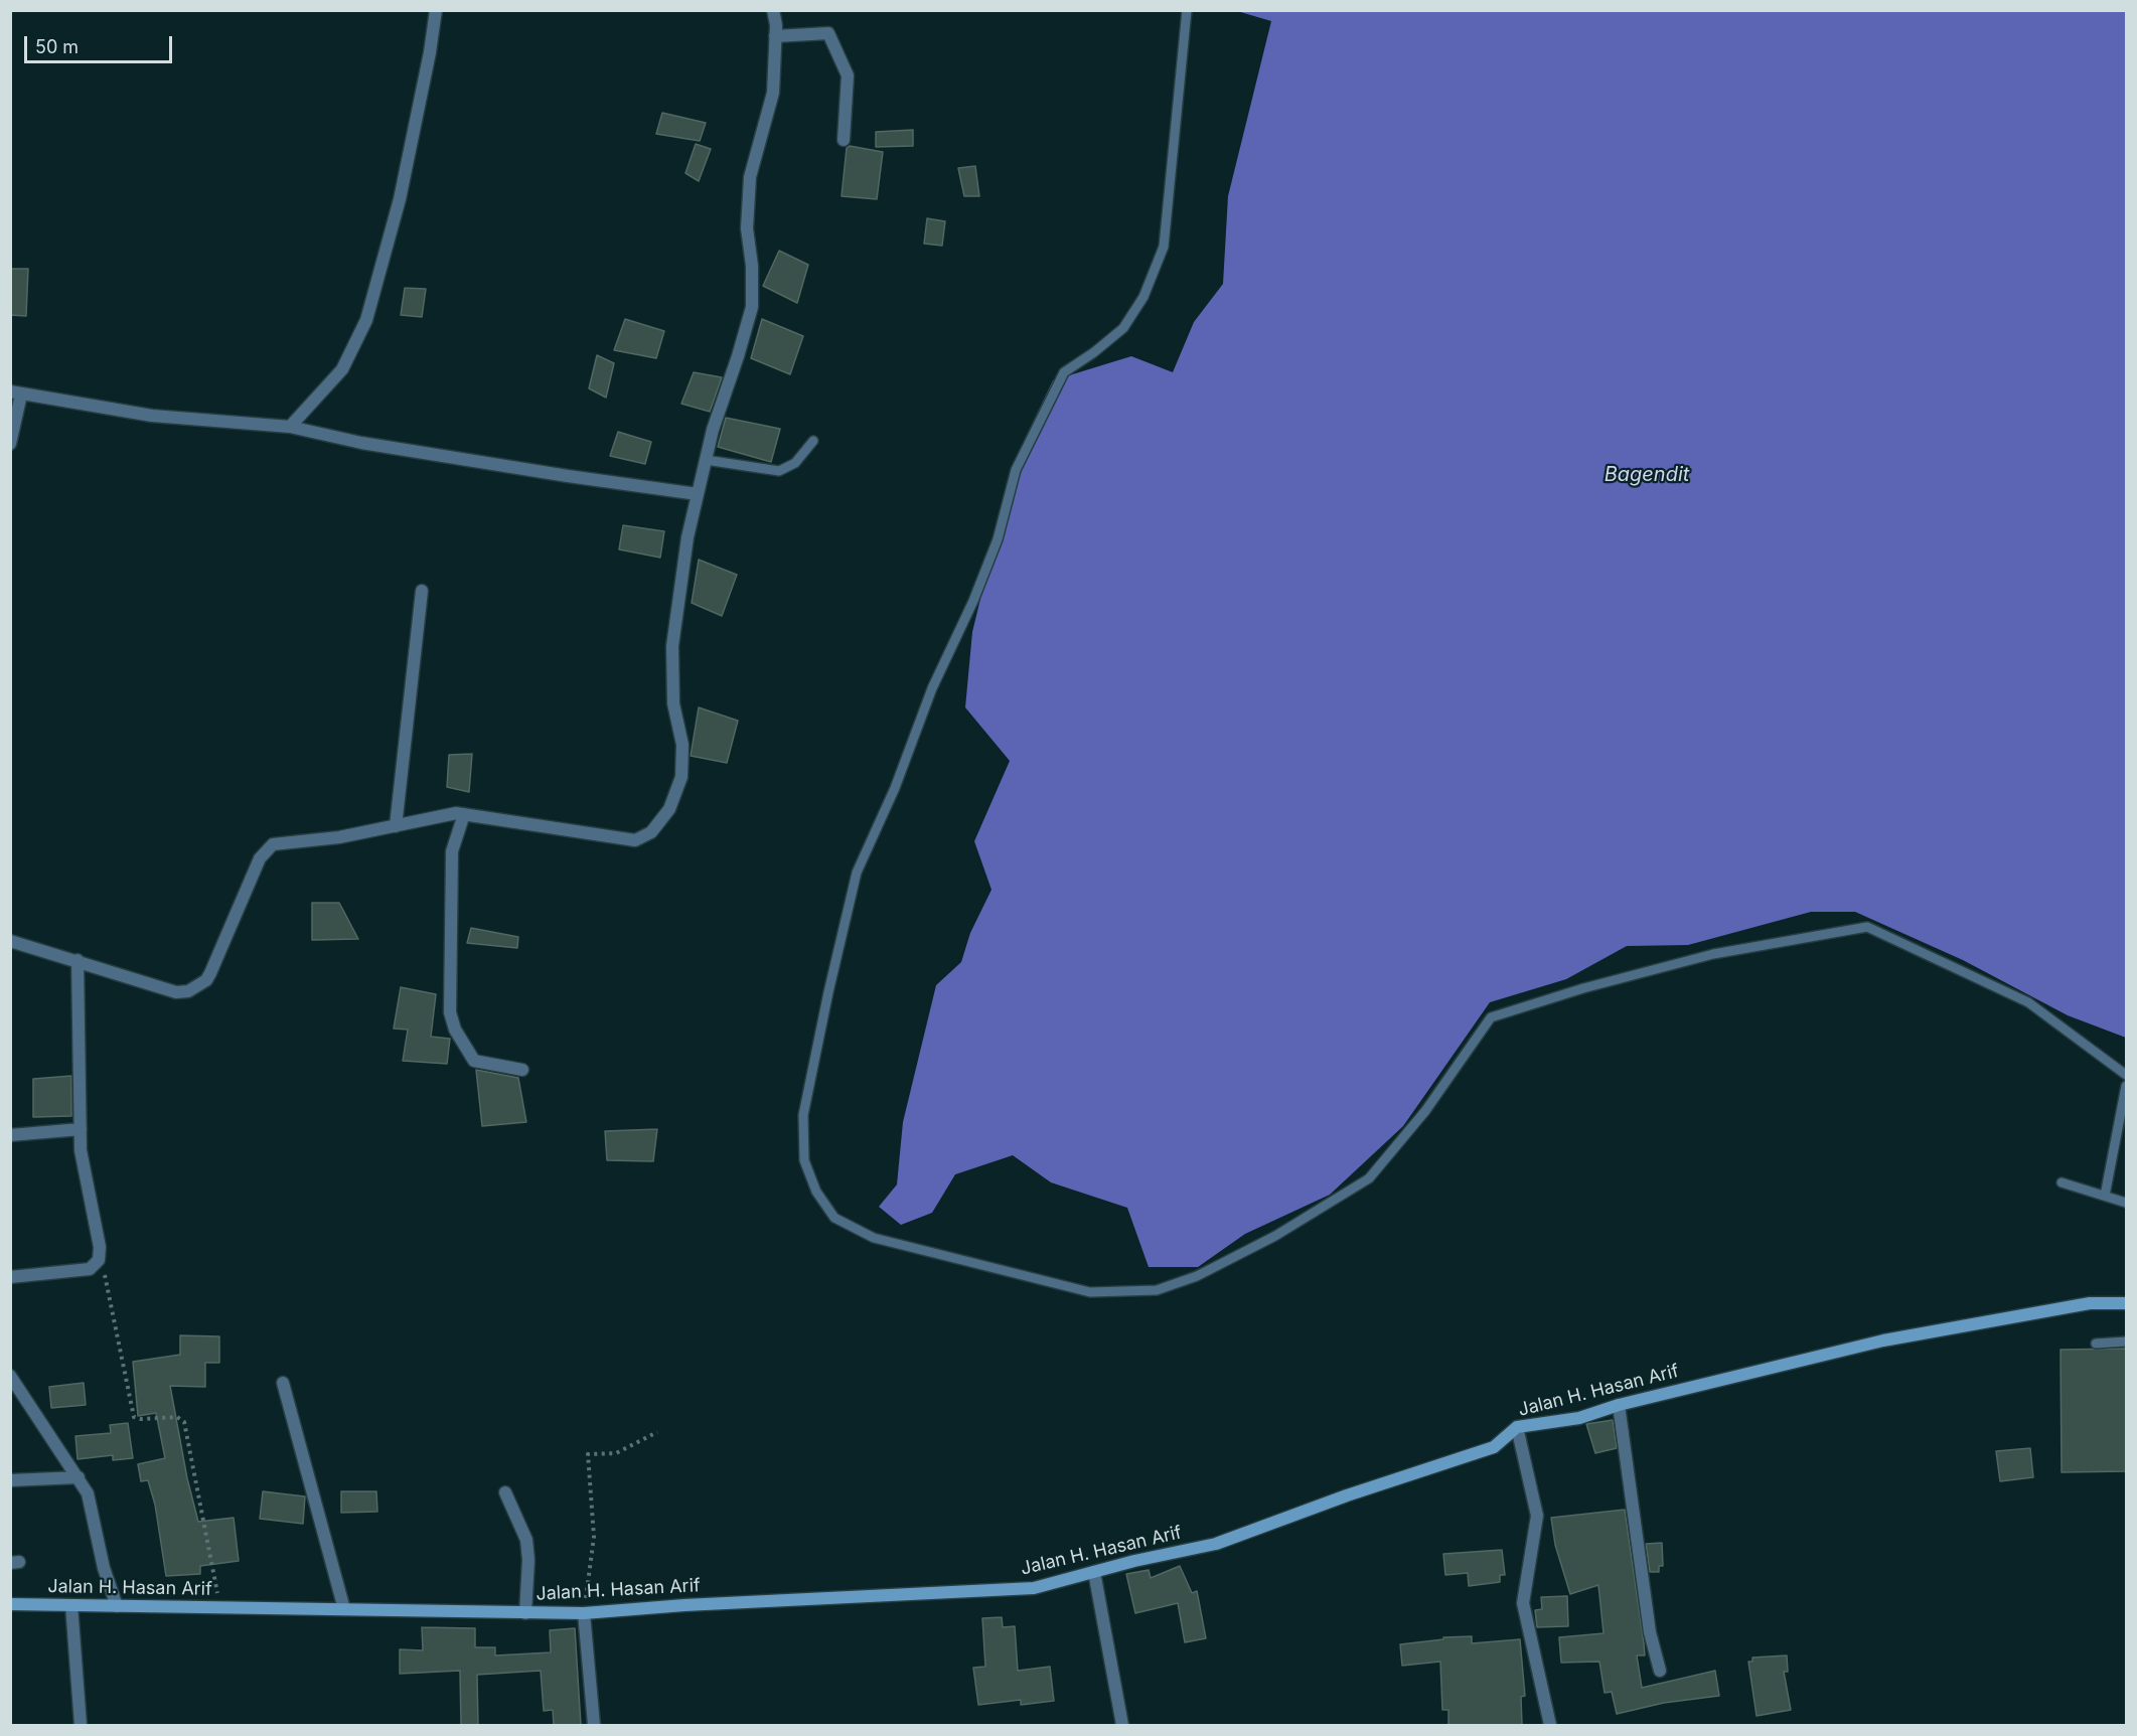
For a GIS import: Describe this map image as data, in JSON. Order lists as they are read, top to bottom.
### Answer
{
  "streets": {
    "main road": ["Jalan H. Hasan Arif"]
  },
  "water": ["Bagendit"],
  "scale_bar": "50 m"
}
